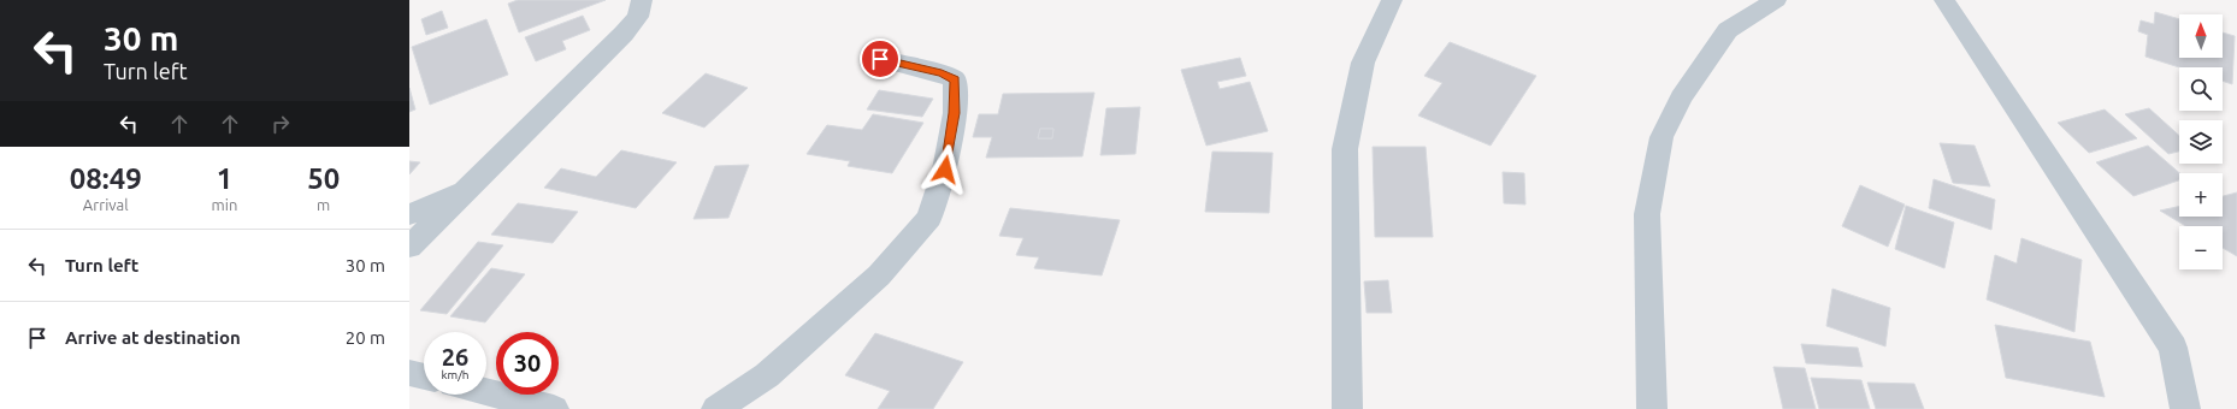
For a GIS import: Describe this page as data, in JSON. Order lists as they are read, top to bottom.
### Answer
{
  "north": "top",
  "page": {
    "turn": ["30 m", "Turn left"],
    "map_buttons": ["+", "−"],
    "eta": [
      "08:49",
      "Arrival",
      "1",
      "min",
      "50",
      "m"
    ],
    "list": [
      {
        "name": "Turn left",
        "value": "30 m"
      },
      {
        "name": "Arrive at destination",
        "value": "20 m"
      }
    ],
    "speed": "26 km/h",
    "limit": "30"
  }
}
